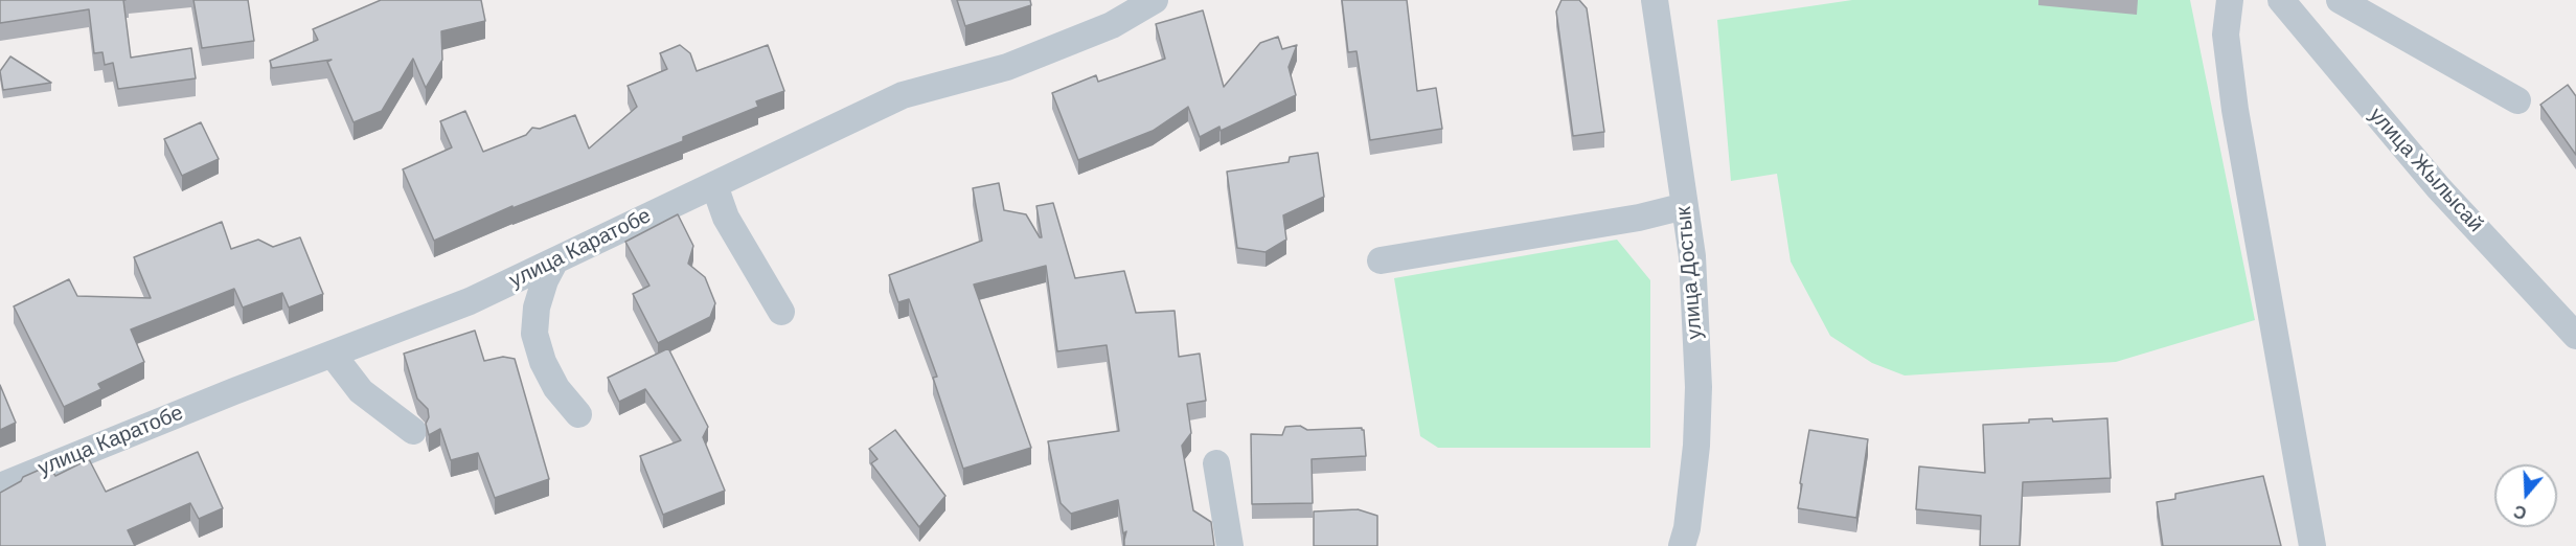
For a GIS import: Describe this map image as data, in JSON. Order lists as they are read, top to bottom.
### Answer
{
  "streets": {
    "street": ["улица Жылысай", "улица Каратобе", "улица Достык"]
  },
  "north": "bottom"
}
